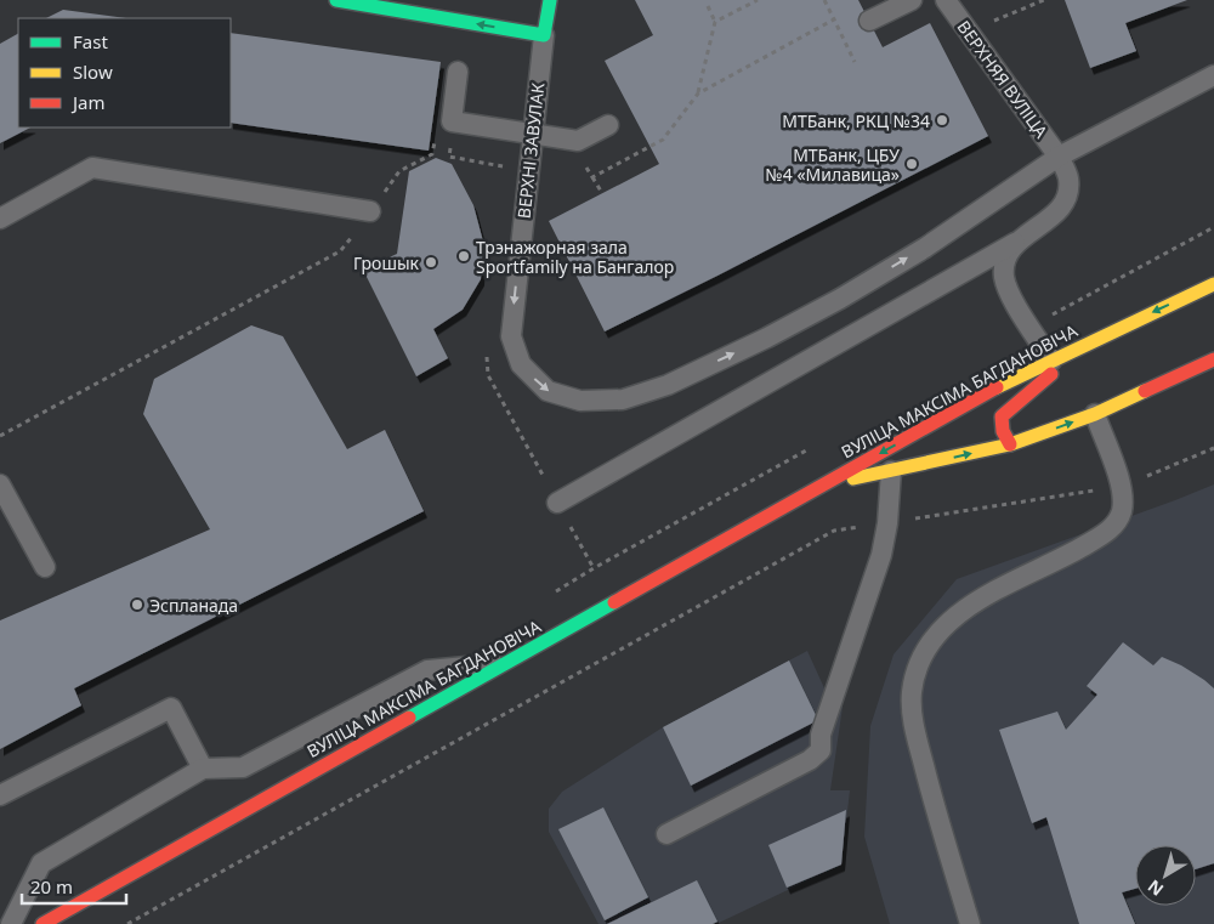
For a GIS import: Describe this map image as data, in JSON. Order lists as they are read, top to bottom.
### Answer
{
  "streets": {
    "main road": ["ВЕРХНІ ЗАВУЛАК", "ВУЛІЦА МАКСІМА БАГДАНОВІЧА"],
    "lane": ["ВЕРХНЯЯ ВУЛІЦА"]
  },
  "crossings": [
    ["ВЕРХНЯЯ ВУЛІЦА", "ВЕРХНІ ЗАВУЛАК"]
  ],
  "places": [
    "МТБанк, РКЦ №34",
    "МТБанк, ЦБУ №4 «Милавица»",
    "Трэнажорная зала Sportfamily на Бангалор",
    "Грошык",
    "Эспланада"
  ],
  "legend": ["Fast", "Slow", "Jam"],
  "scale_bar": "20 m",
  "north": "bottom left"
}
